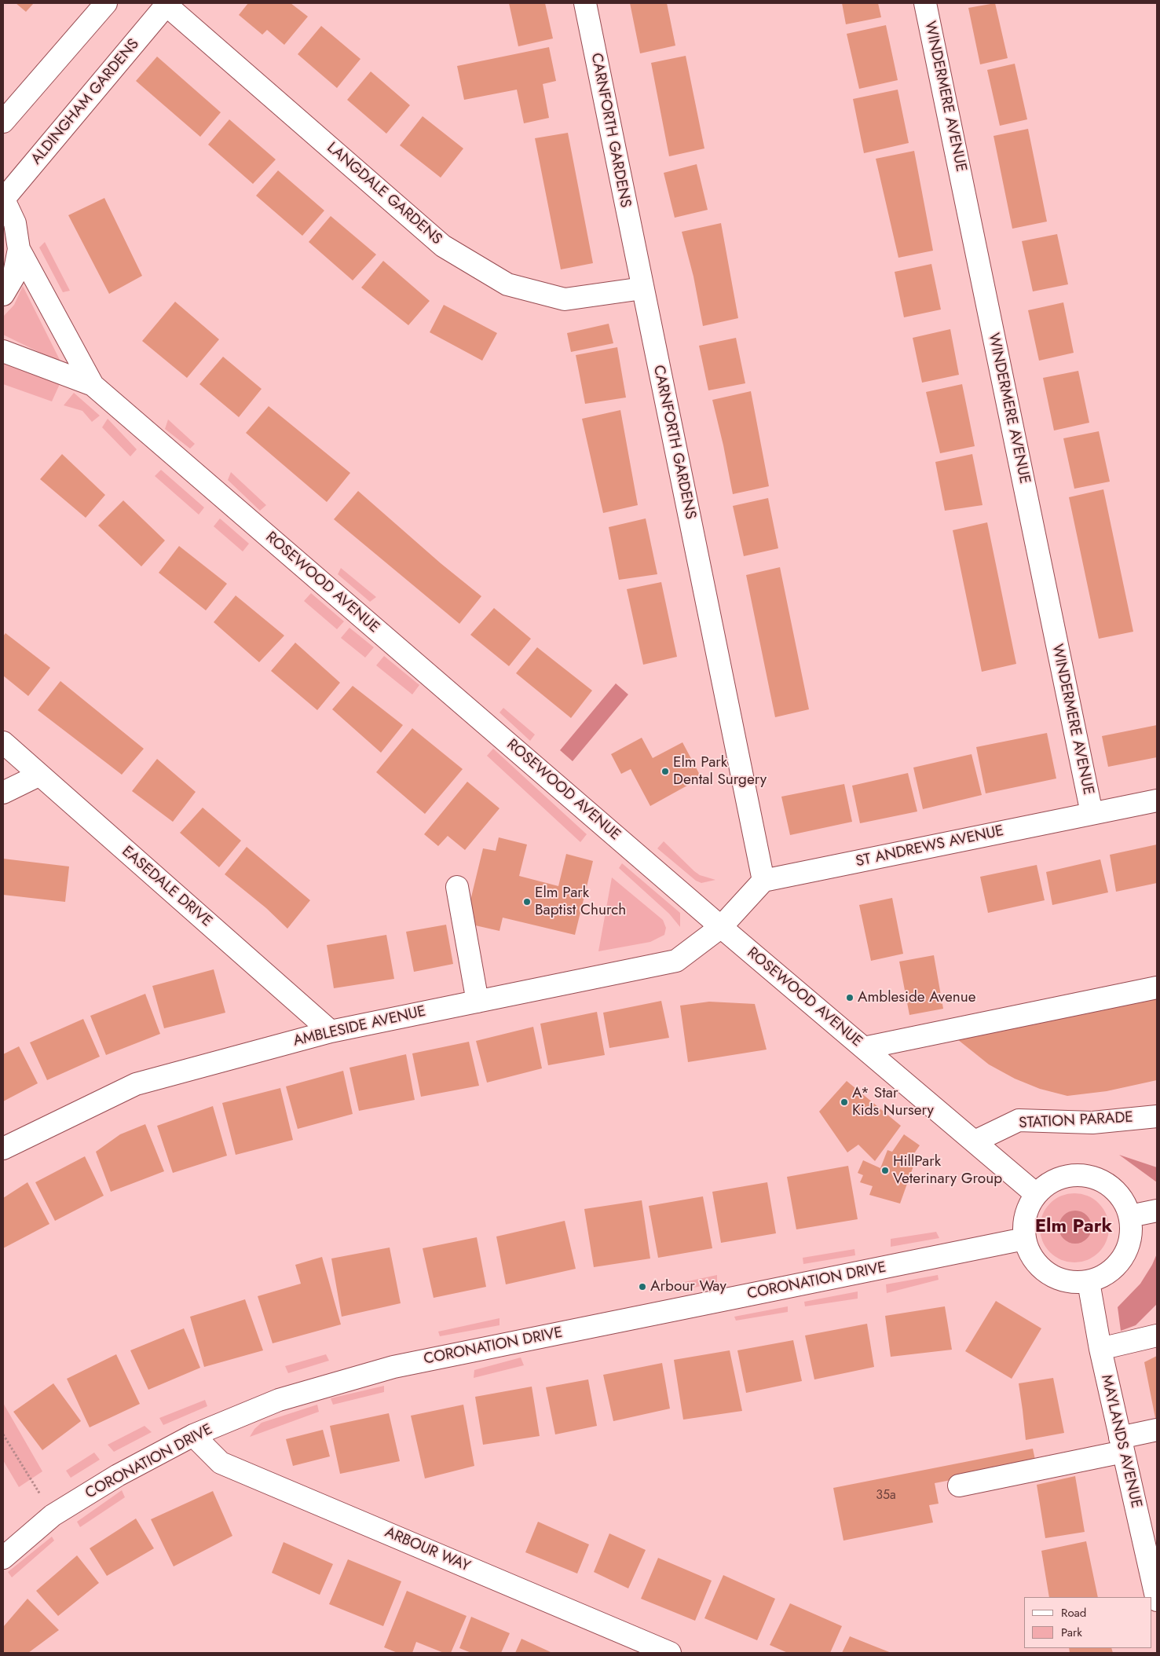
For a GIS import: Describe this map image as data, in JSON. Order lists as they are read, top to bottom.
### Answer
{
  "streets": {
    "street": [
      "WINDERMERE AVENUE",
      "ALDINGHAM GARDENS",
      "CARNFORTH GARDENS",
      "LANGDALE GARDENS",
      "ROSEWOOD AVENUE",
      "ST ANDREWS AVENUE",
      "EASEDALE DRIVE",
      "AMBLESIDE AVENUE",
      "STATION PARADE",
      "CORONATION DRIVE",
      "MAYLANDS AVENUE",
      "ARBOUR WAY"
    ]
  },
  "crossings": [
    ["WINDERMERE AVENUE", "ST ANDREWS AVENUE"],
    ["ALDINGHAM GARDENS", "LANGDALE GARDENS"],
    ["CARNFORTH GARDENS", "LANGDALE GARDENS"],
    ["CARNFORTH GARDENS", "ST ANDREWS AVENUE"],
    ["ROSEWOOD AVENUE", "AMBLESIDE AVENUE"],
    ["ROSEWOOD AVENUE", "STATION PARADE"],
    ["ROSEWOOD AVENUE", "CORONATION DRIVE"],
    ["ROSEWOOD AVENUE", "MAYLANDS AVENUE"],
    ["EASEDALE DRIVE", "AMBLESIDE AVENUE"],
    ["CORONATION DRIVE", "MAYLANDS AVENUE"],
    ["CORONATION DRIVE", "ARBOUR WAY"]
  ],
  "districts": ["Elm Park"],
  "places": [
    "Elm Park Dental Surgery",
    "Elm Park Baptist Church",
    "Ambleside Avenue",
    "A* Star Kids Nursery",
    "HillPark Veterinary Group",
    "Arbour Way"
  ],
  "house_numbers": ["35a"],
  "legend": ["Road", "Park"]
}
